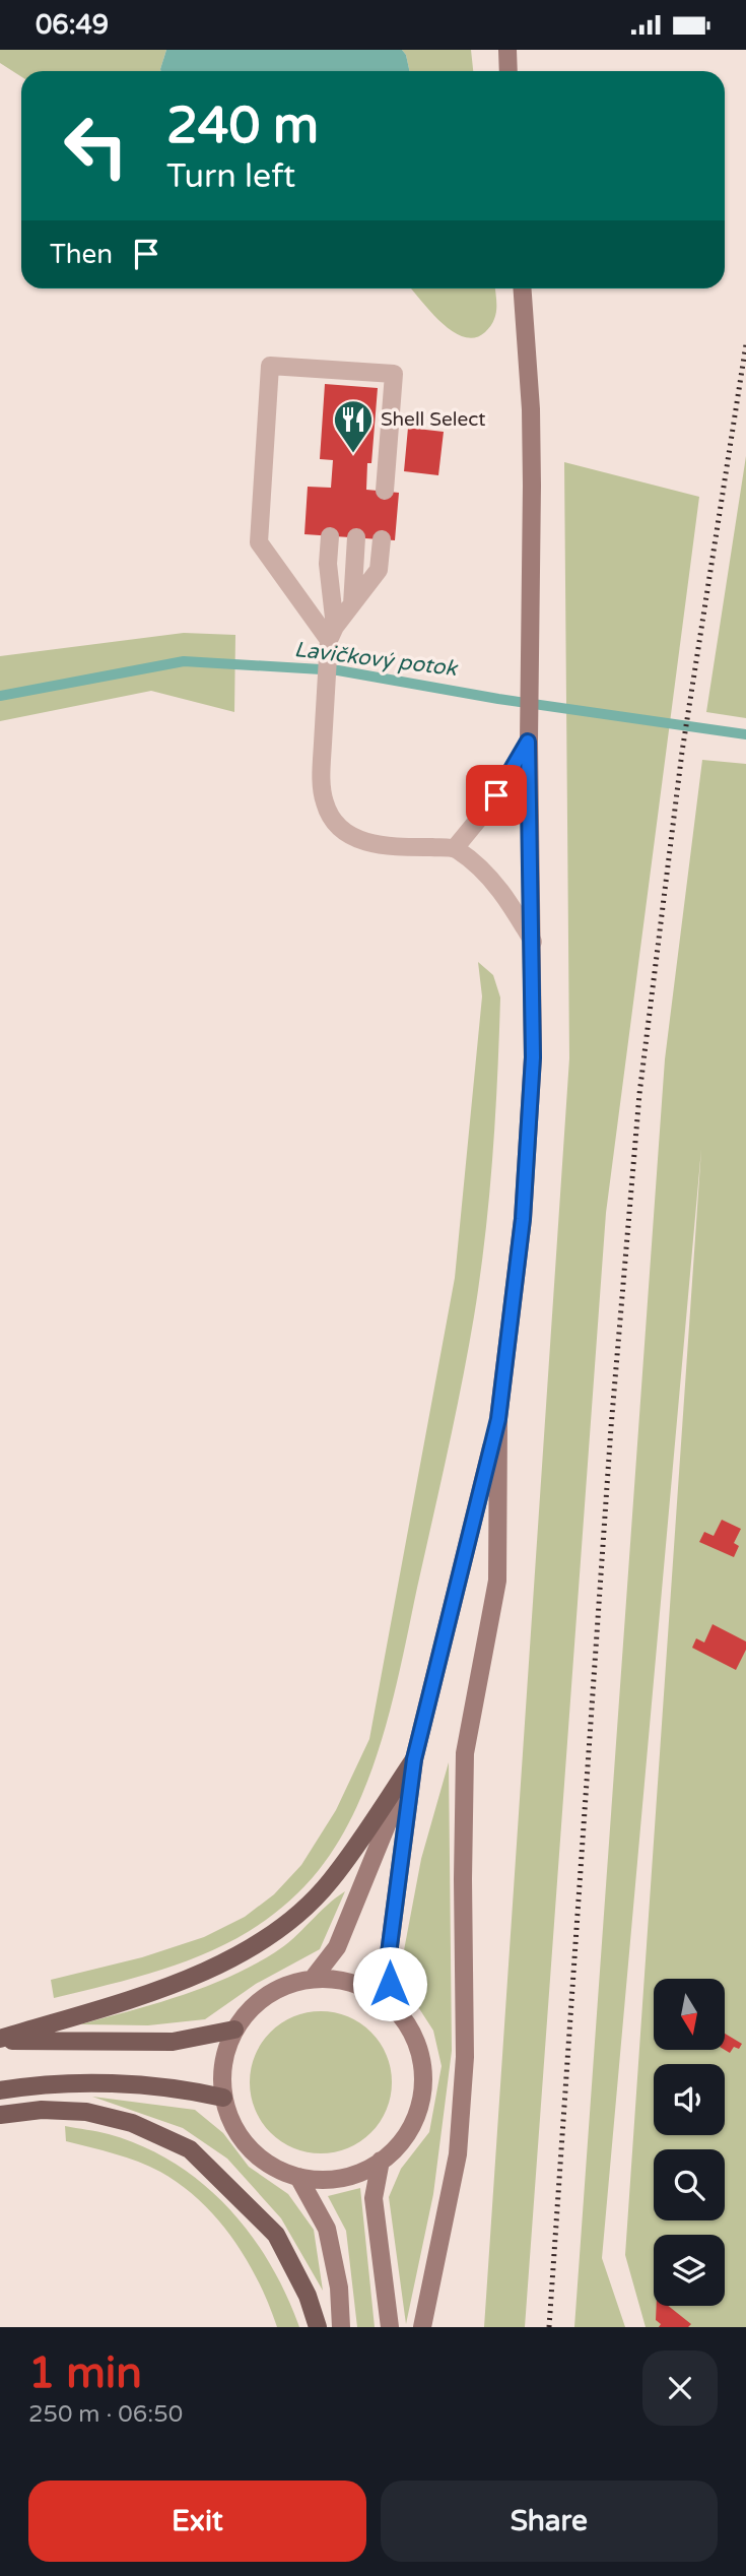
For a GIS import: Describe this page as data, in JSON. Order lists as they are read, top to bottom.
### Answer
{
  "water": ["Lavičkový potok"],
  "places": {
    "restaurant": ["Shell Select"]
  },
  "north": "bottom",
  "page": {
    "status": "06:49",
    "turn": ["240 m", "Turn left"],
    "then": "Then",
    "heading": ["1 min", "250 m · 06:50"],
    "buttons": ["Exit", "Share"]
  }
}
